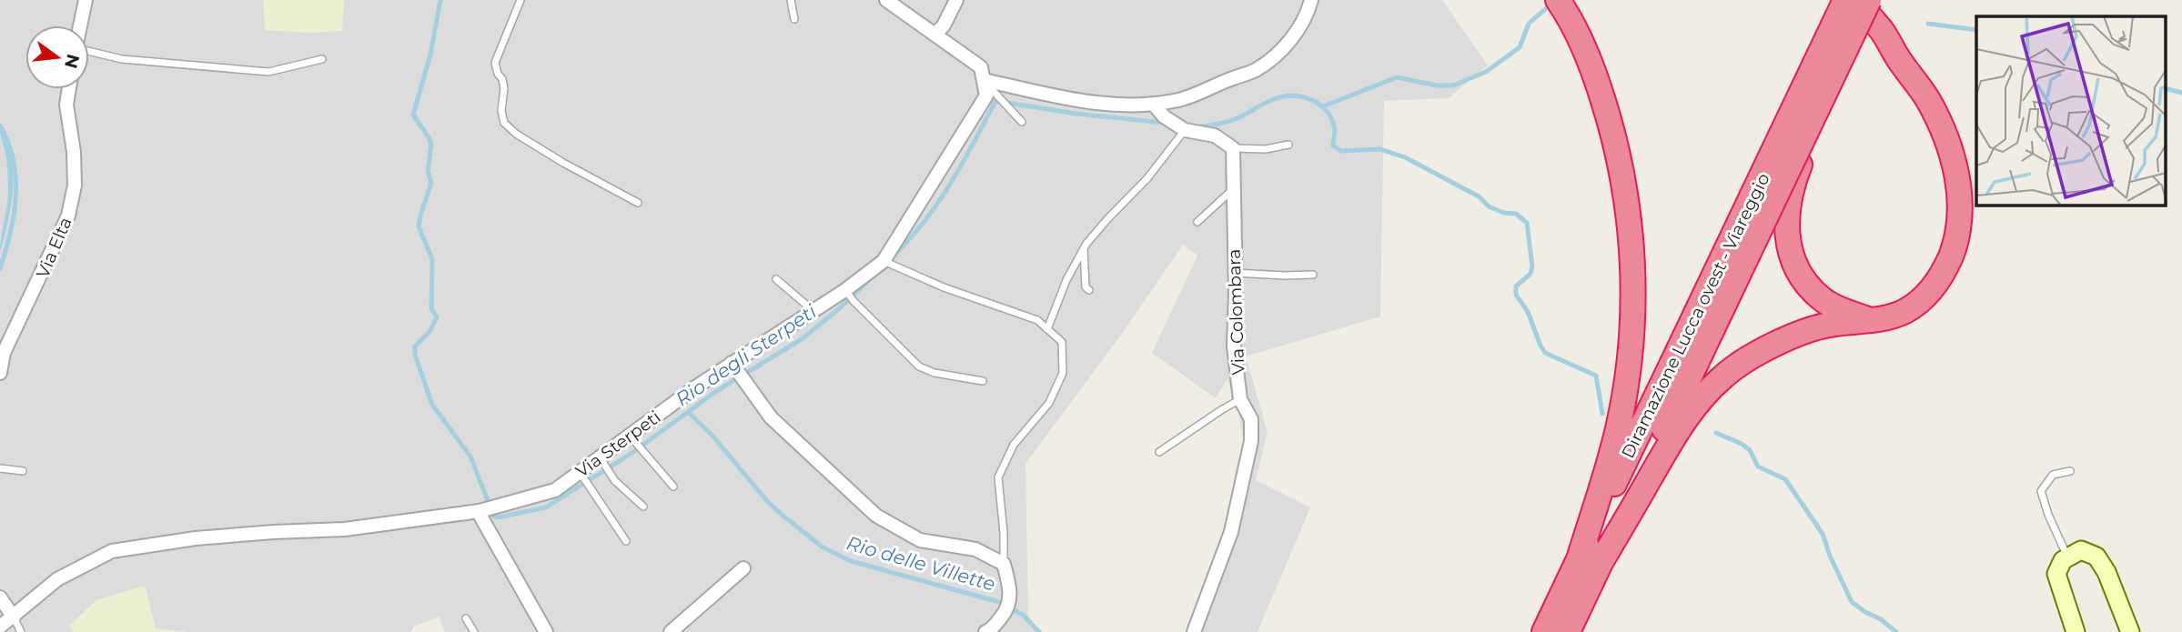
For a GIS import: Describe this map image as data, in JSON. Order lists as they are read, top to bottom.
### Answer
{
  "streets": {
    "highway": ["Diramazione Lucca ovest - Viareggio"],
    "street": ["Via Elta", "Via Colombara", "Via Sterpeti"]
  },
  "water": ["Rio degli Sterpeti", "Rio delle Villette"],
  "north": "right"
}
